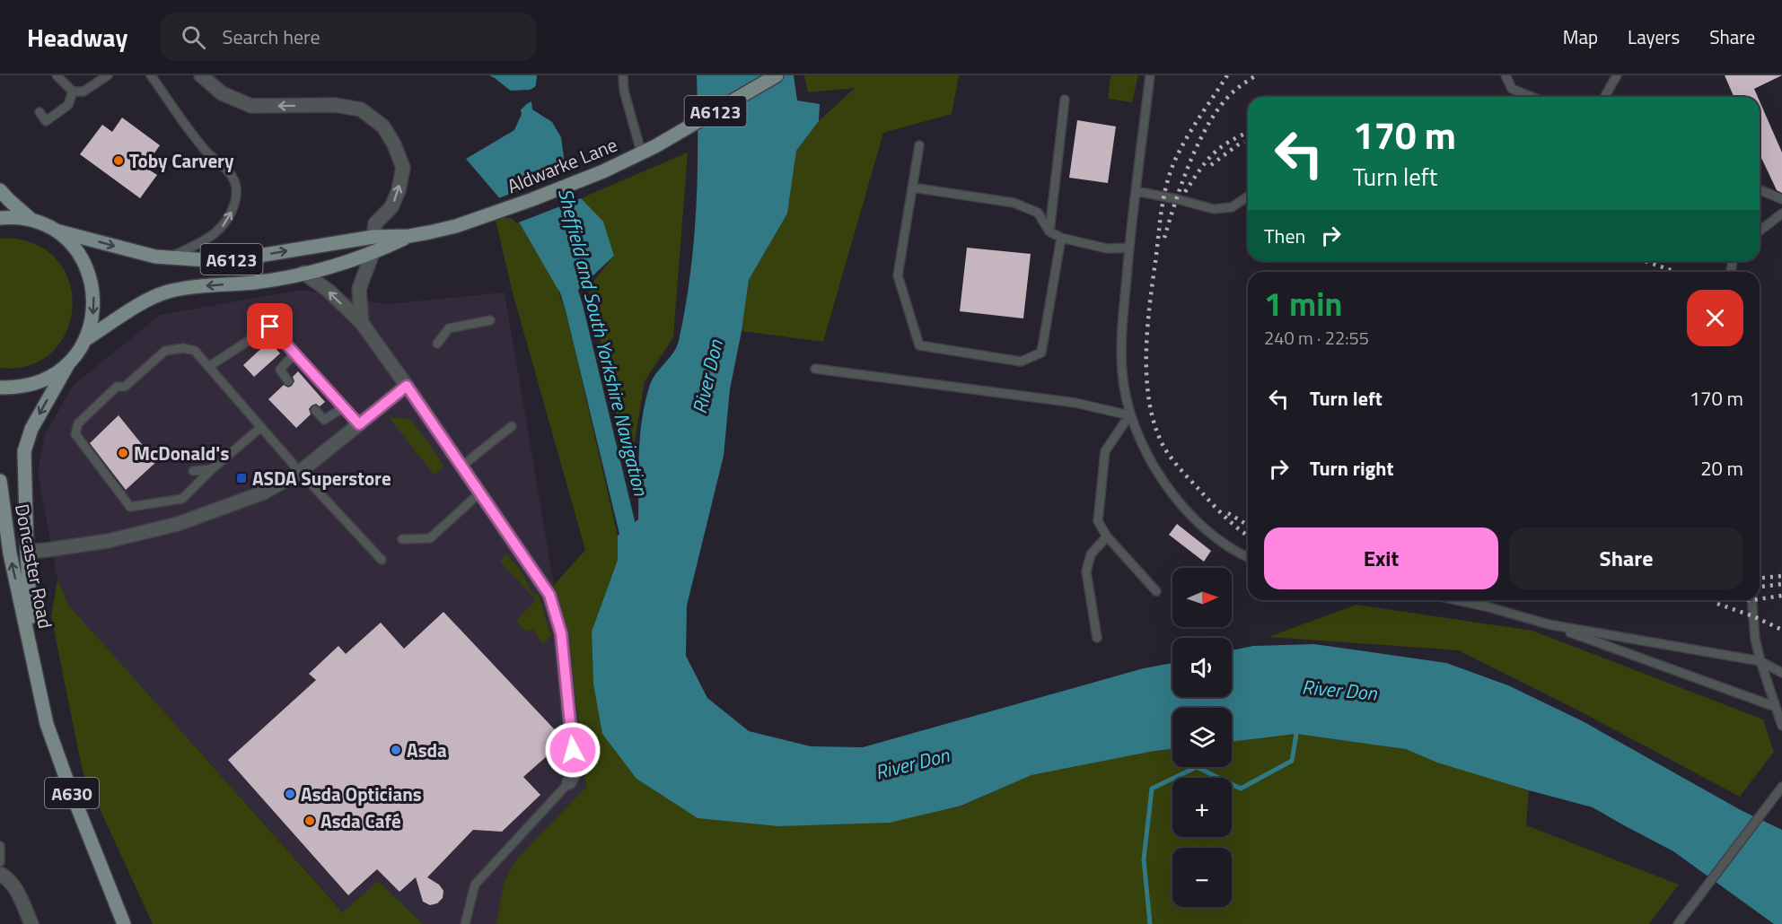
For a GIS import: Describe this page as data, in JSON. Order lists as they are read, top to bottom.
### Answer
{
  "streets": {
    "main road": [
      "A6123",
      "Aldwarke Lane",
      "Doncaster Road",
      "A630"
    ]
  },
  "water": ["Sheffield and South Yorkshire Navigation", "River Don"],
  "places": {
    "other": [
      "Toby Carvery",
      "McDonald's",
      "Asda",
      "Asda Opticians",
      "Asda Café"
    ],
    "transit": ["ASDA Superstore"]
  },
  "north": "right",
  "page": {
    "header": "Headway",
    "search": "Search here",
    "nav": ["Map", "Layers", "Share"],
    "turn": ["170 m", "Turn left"],
    "then": "Then",
    "heading": ["1 min", "240 m · 22:55"],
    "list": [
      {
        "name": "Turn left",
        "value": "170 m"
      },
      {
        "name": "Turn right",
        "value": "20 m"
      }
    ],
    "buttons": ["Exit", "Share"],
    "map_buttons": ["+", "−"]
  }
}
